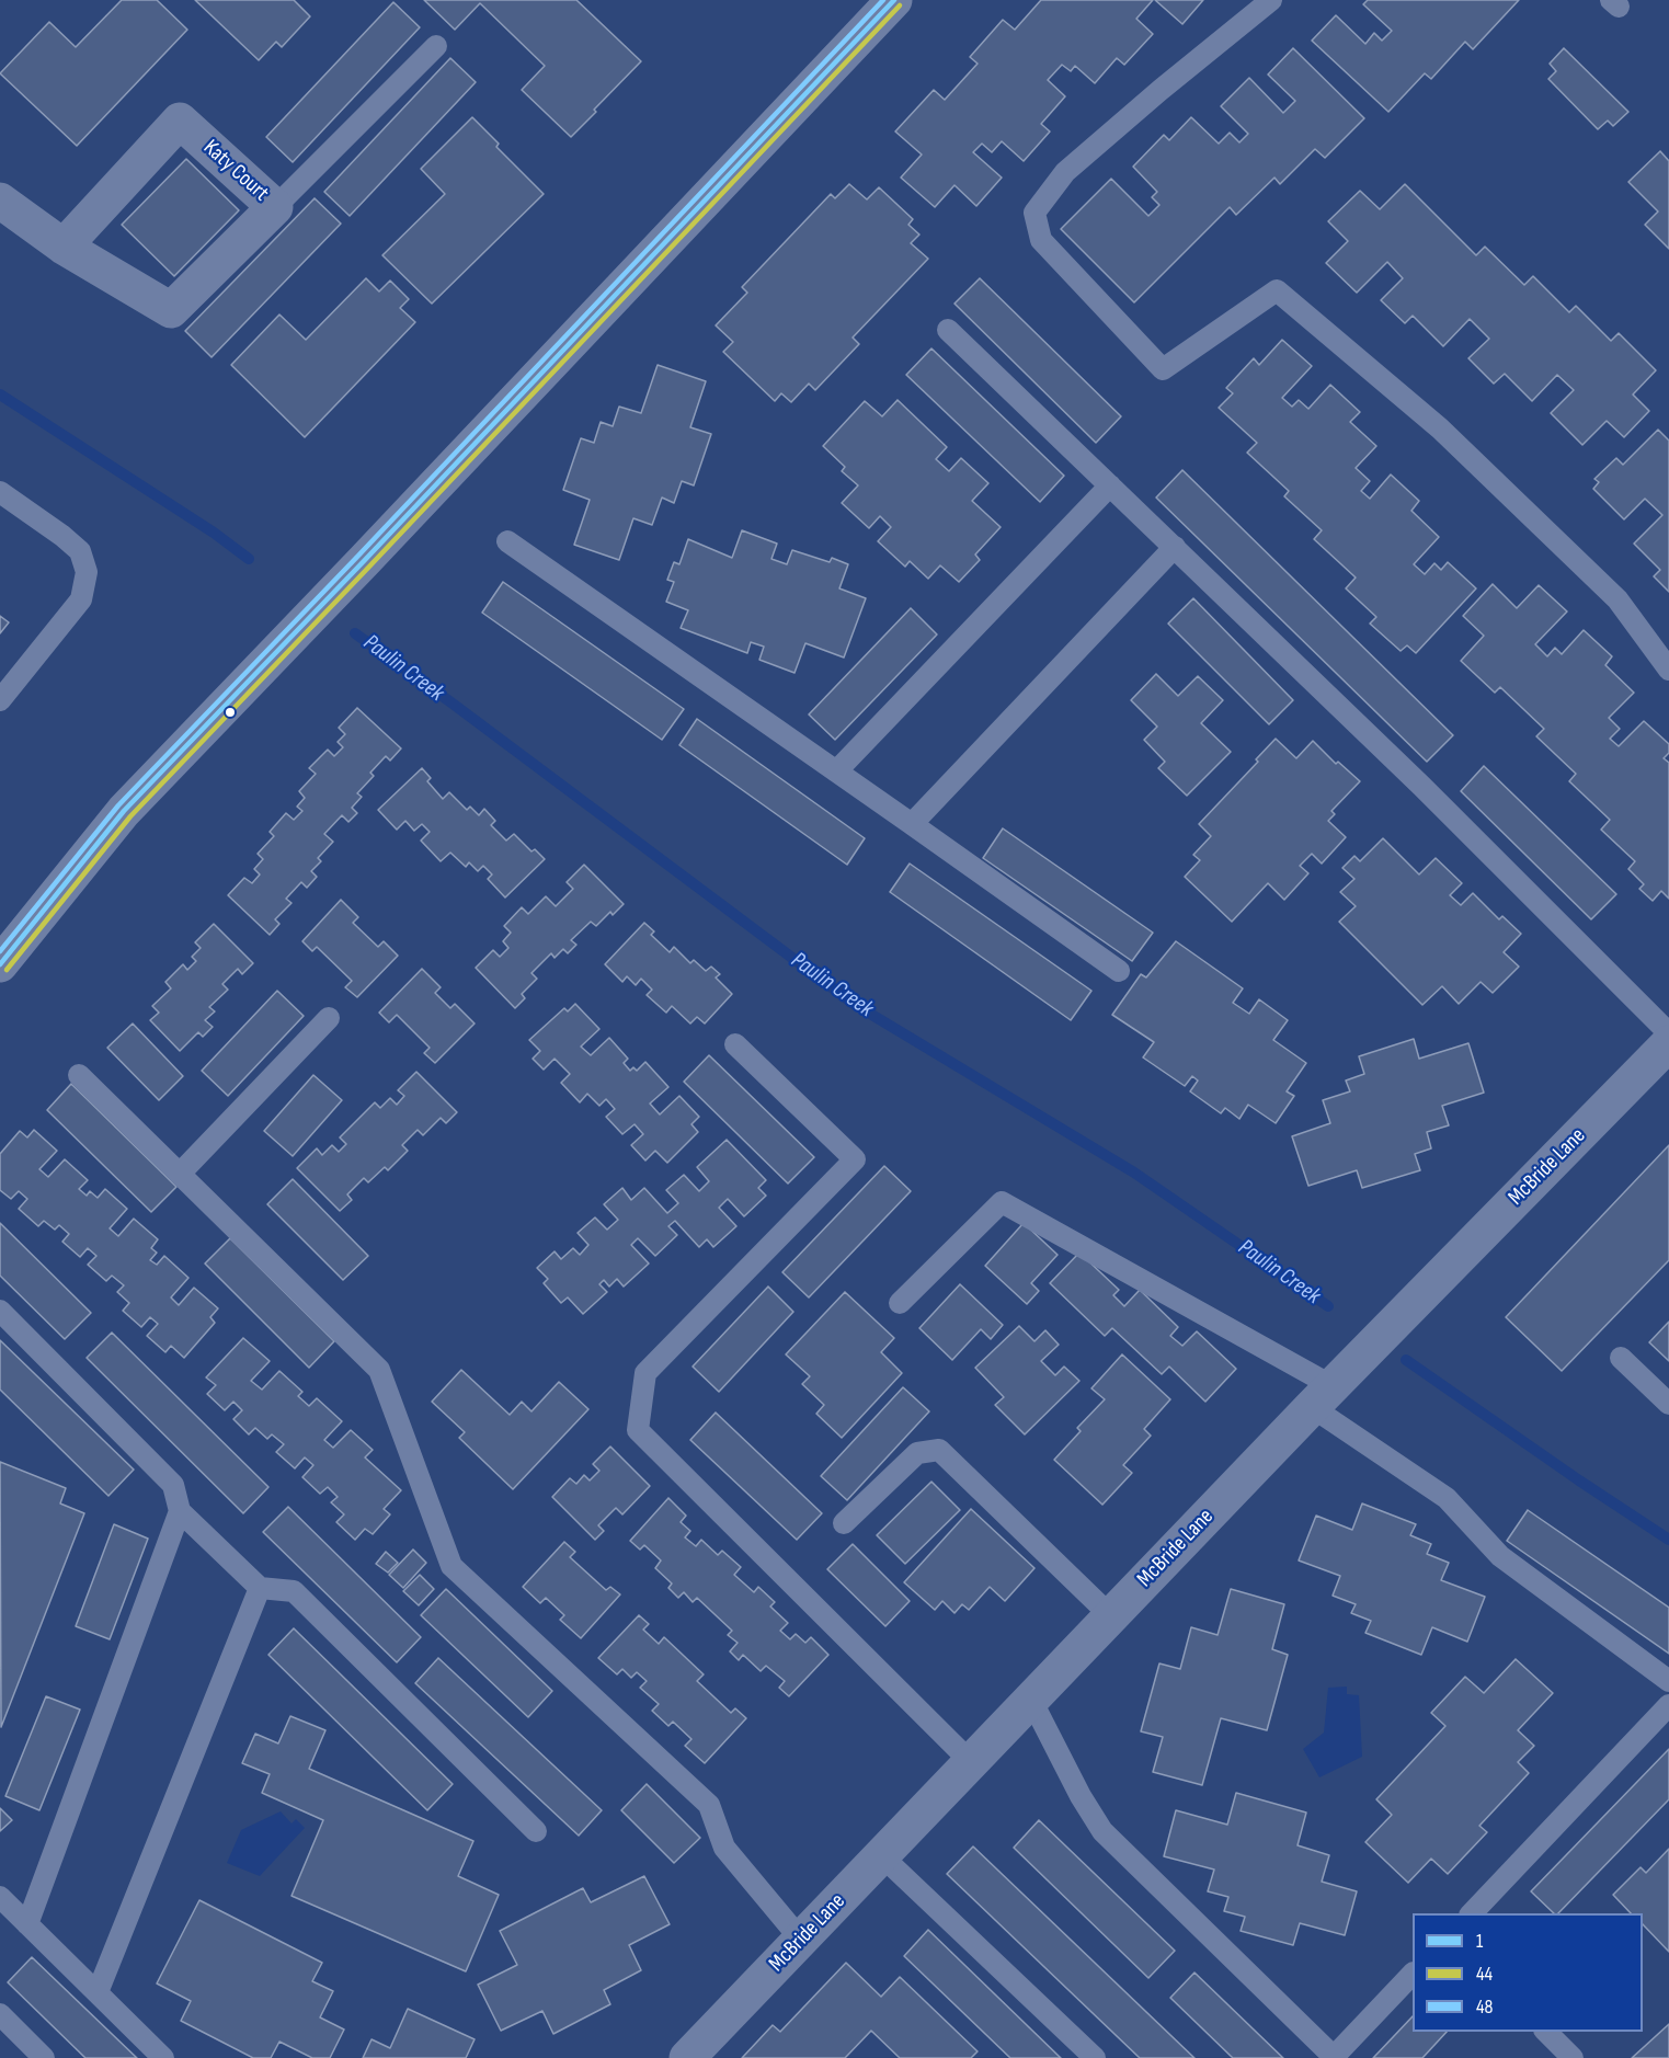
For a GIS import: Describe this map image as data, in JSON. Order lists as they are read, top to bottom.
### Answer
{
  "streets": {
    "street": ["Katy Court", "McBride Lane"]
  },
  "water": ["Paulin Creek"],
  "lines": ["transit line 1", "transit line 48", "transit line 44"],
  "legend": ["1", "44", "48"]
}
